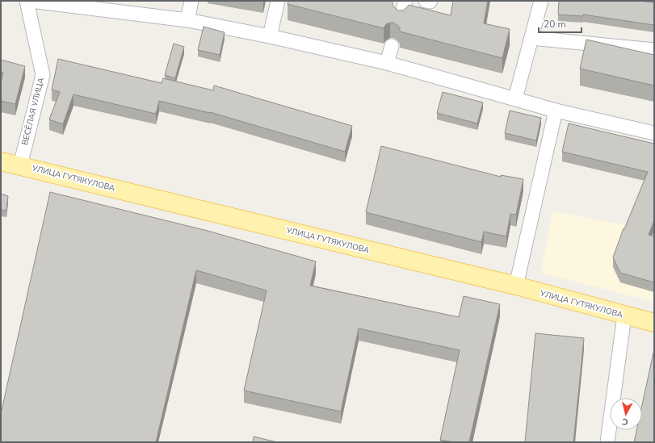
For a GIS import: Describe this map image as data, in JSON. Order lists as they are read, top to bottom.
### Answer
{
  "streets": {
    "main road": ["УЛИЦА ГУТЯКУЛОВА"],
    "street": ["ВЕСЁЛАЯ УЛИЦА"]
  },
  "crossings": [
    ["ВЕСЁЛАЯ УЛИЦА", "УЛИЦА ГУТЯКУЛОВА"]
  ],
  "scale_bar": "20 m",
  "north": "bottom"
}
